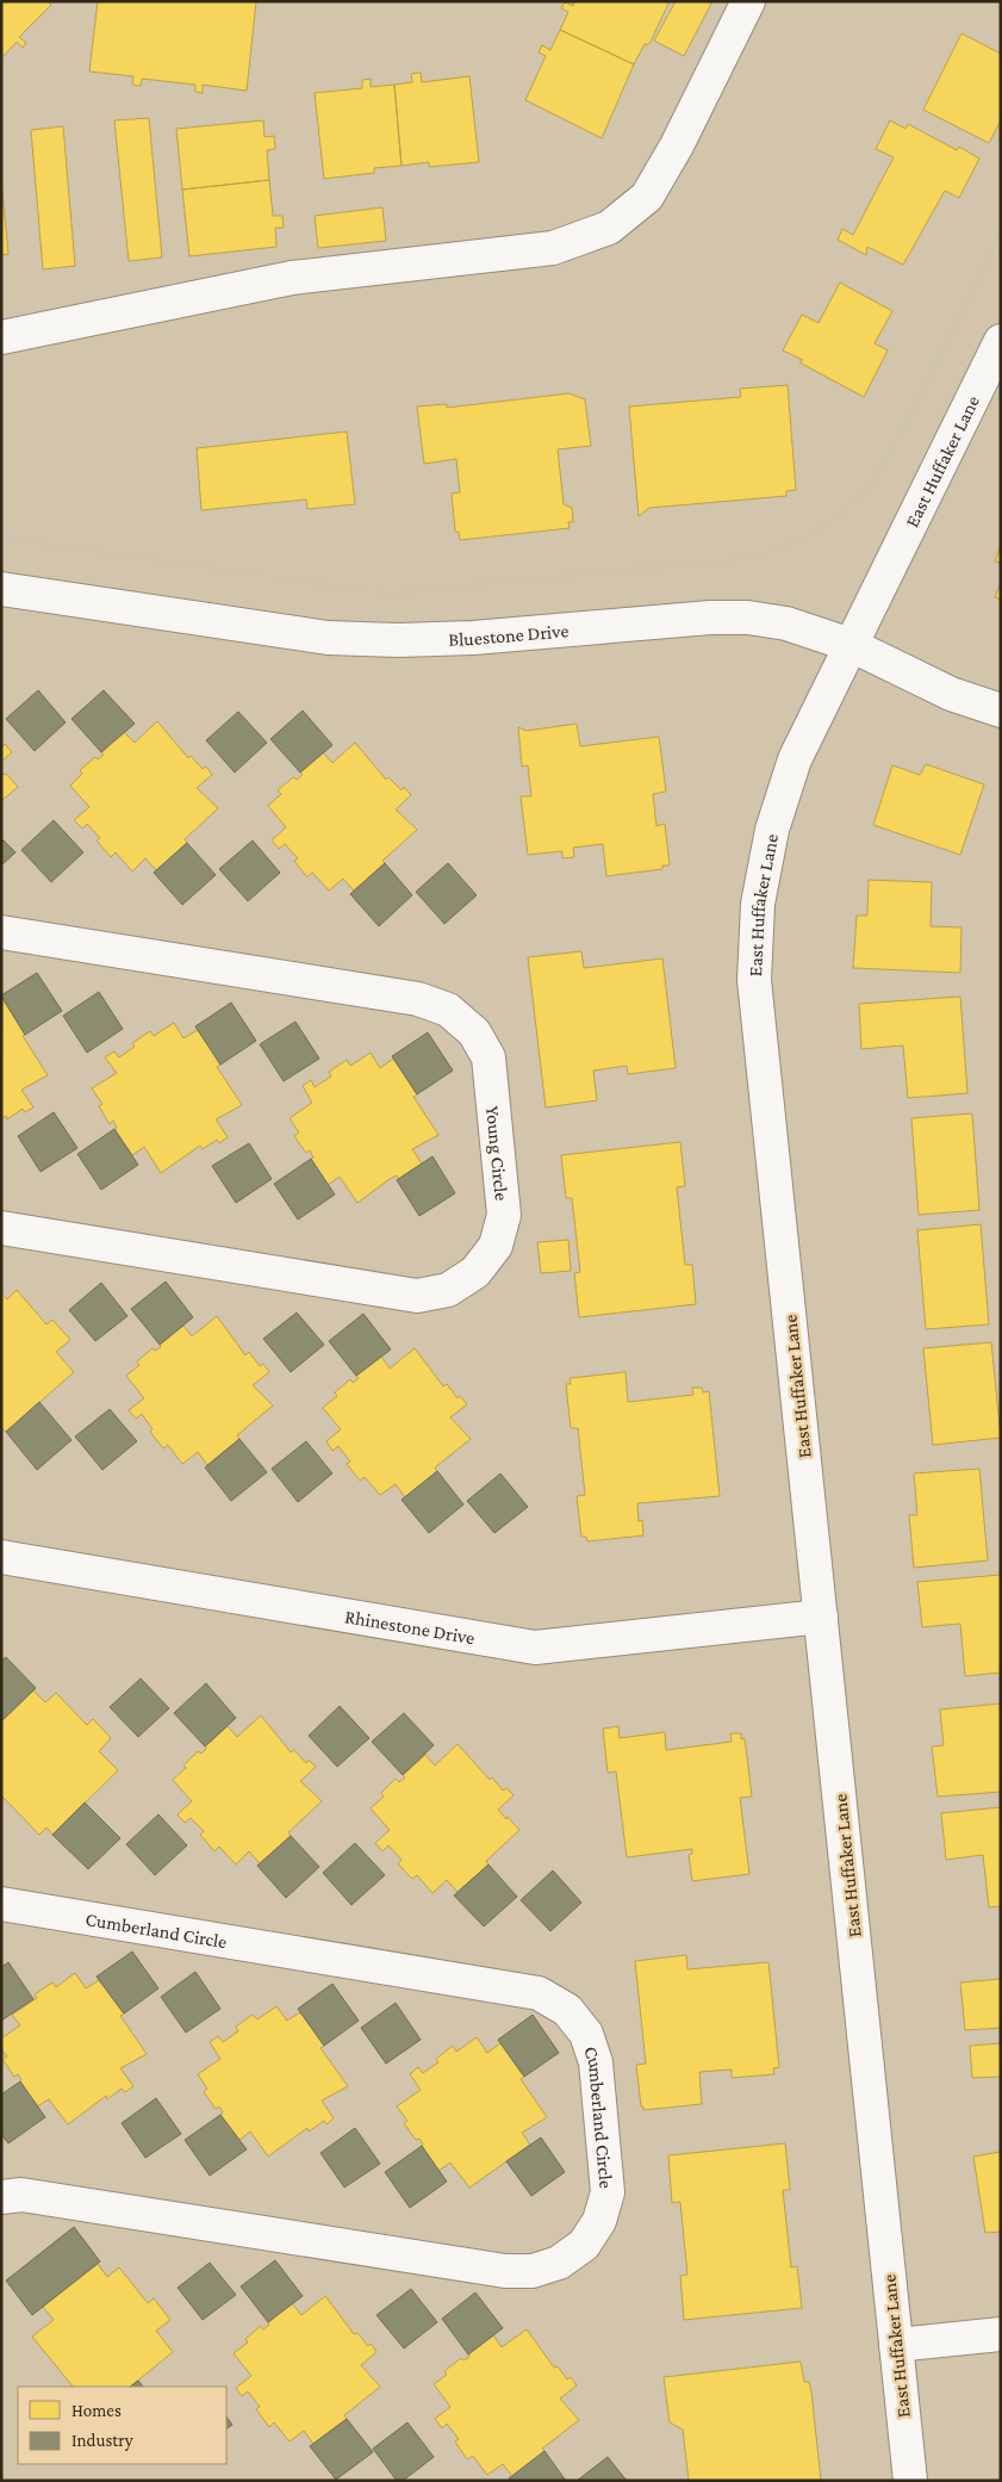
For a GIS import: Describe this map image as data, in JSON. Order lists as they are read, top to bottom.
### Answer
{
  "streets": {
    "street": [
      "East Huffaker Lane",
      "Bluestone Drive",
      "Young Circle",
      "Rhinestone Drive",
      "Cumberland Circle"
    ]
  },
  "crossings": [
    ["East Huffaker Lane", "Bluestone Drive"],
    ["East Huffaker Lane", "Rhinestone Drive"]
  ],
  "legend": ["Homes", "Industry"]
}
